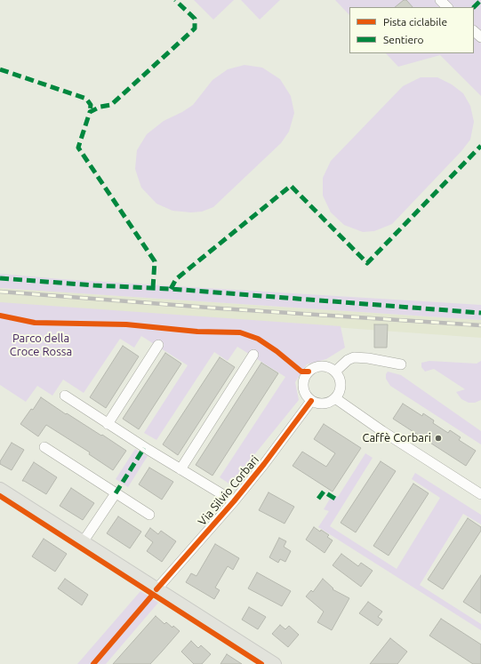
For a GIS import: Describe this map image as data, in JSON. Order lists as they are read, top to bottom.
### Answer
{
  "streets": {
    "street": ["Via Silvio Corbari"]
  },
  "parks": ["Parco della Croce Rossa"],
  "places": ["Caffè Corbari"],
  "legend": ["Pista ciclabile", "Sentiero"]
}
